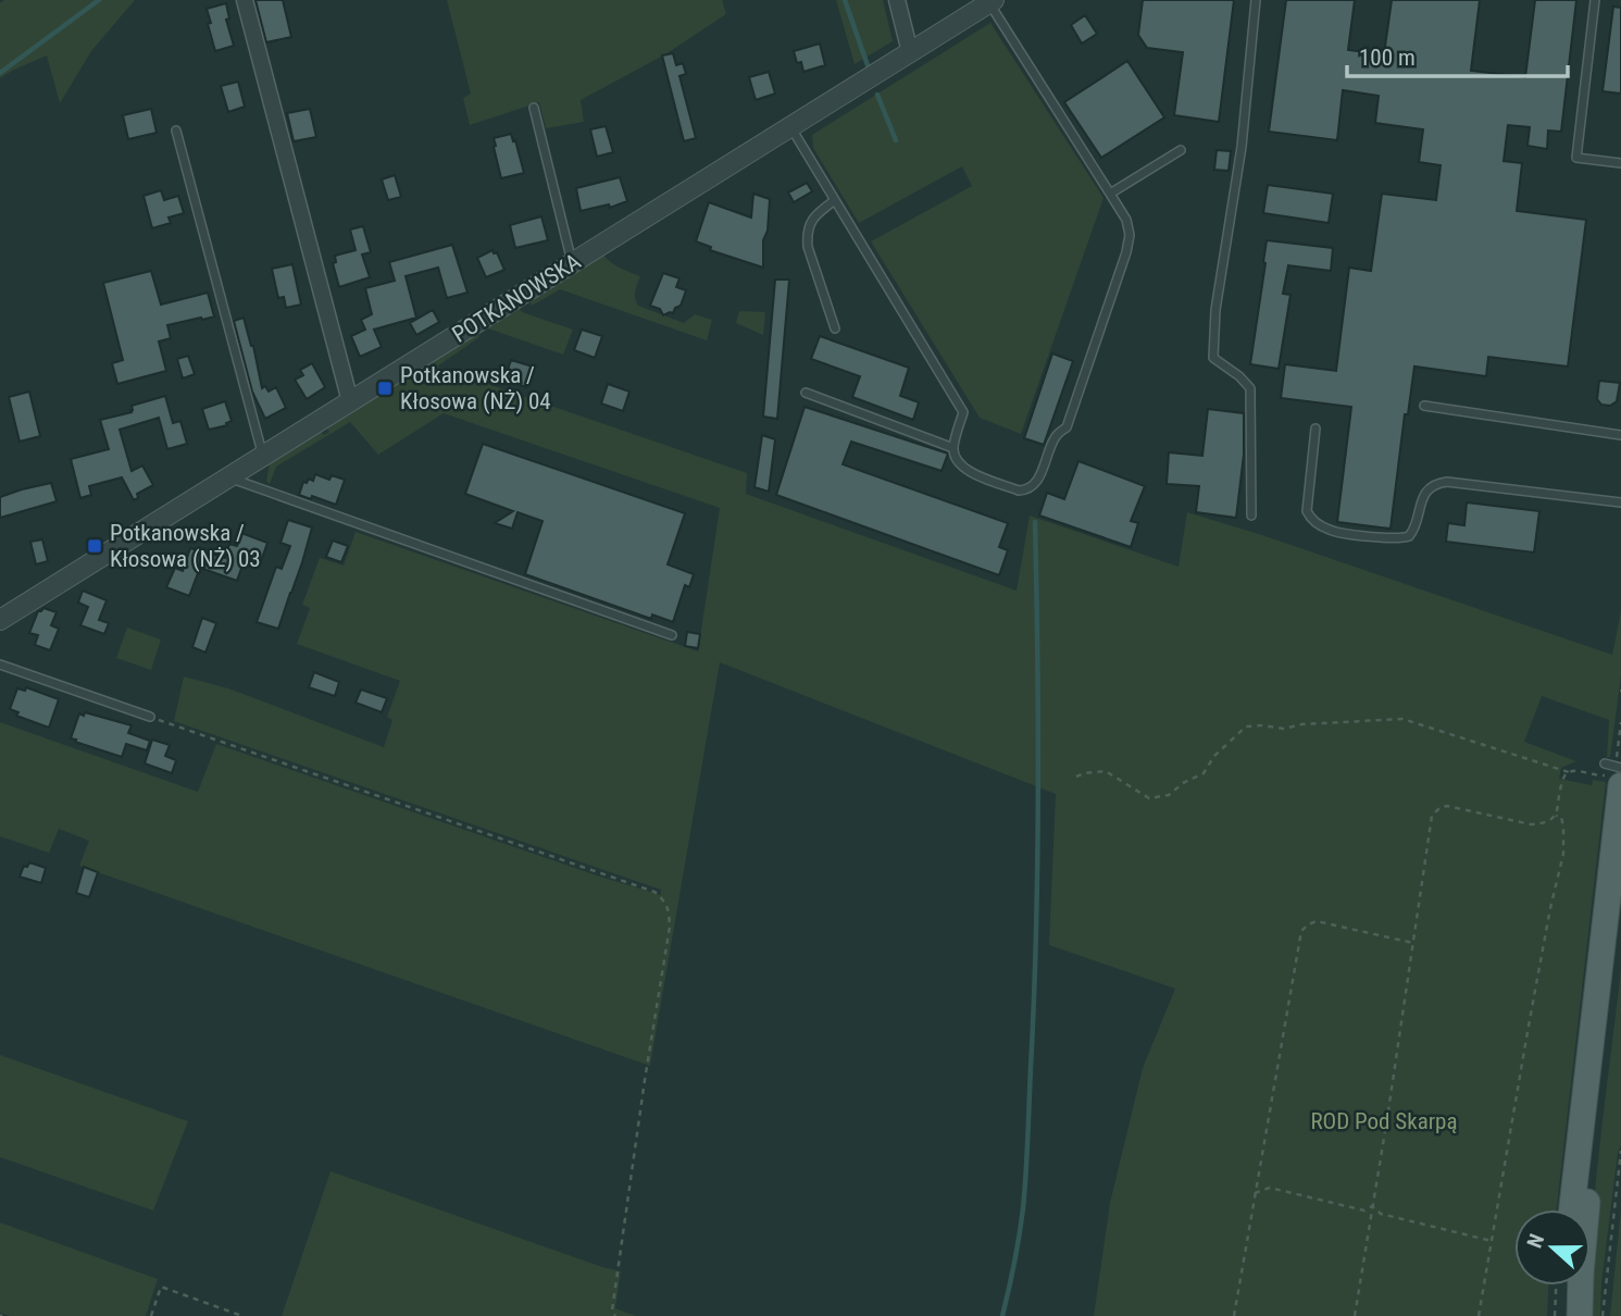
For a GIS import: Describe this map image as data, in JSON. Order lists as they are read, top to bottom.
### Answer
{
  "streets": {
    "street": ["POTKANOWSKA"]
  },
  "parks": ["ROD Pod Skarpą"],
  "places": {
    "transit": ["Potkanowska / Kłosowa (NŻ) 04", "Potkanowska / Kłosowa (NŻ) 03"]
  },
  "scale_bar": "100 m",
  "north": "left"
}
